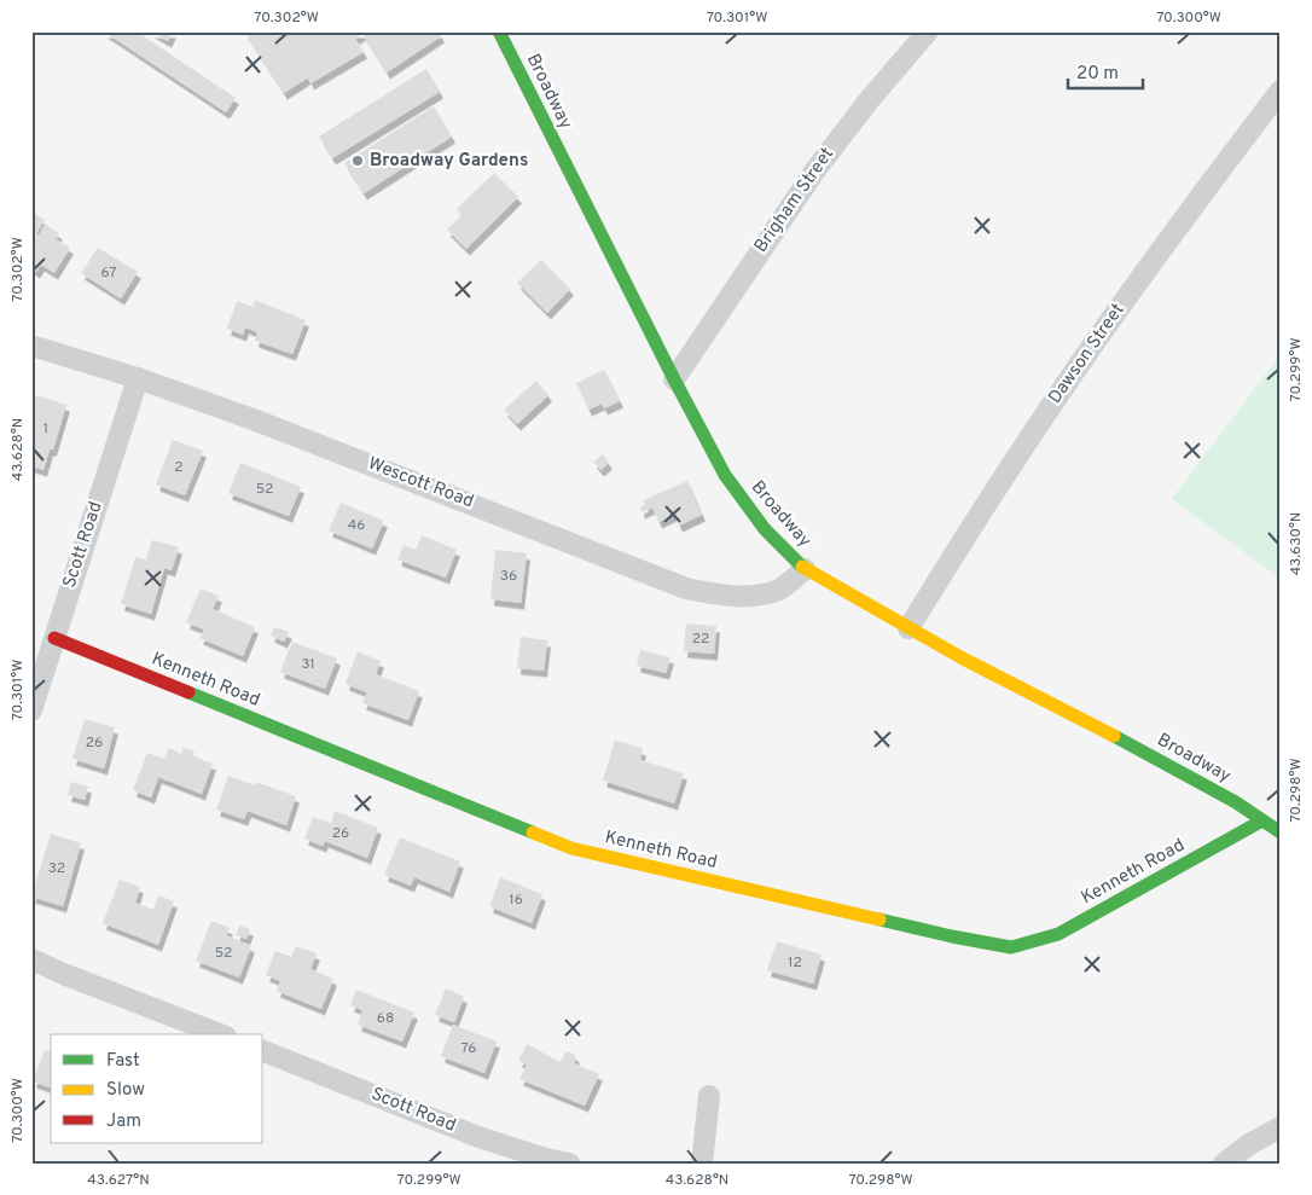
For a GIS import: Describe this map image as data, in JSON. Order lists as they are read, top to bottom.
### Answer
{
  "streets": {
    "street": [
      "Broadway",
      "Brigham Street",
      "Dawson Street",
      "Wescott Road",
      "Scott Road",
      "Kenneth Road"
    ]
  },
  "crossings": [
    ["Broadway", "Brigham Street"],
    ["Broadway", "Dawson Street"],
    ["Broadway", "Wescott Road"],
    ["Broadway", "Kenneth Road"],
    ["Wescott Road", "Scott Road"],
    ["Scott Road", "Kenneth Road"]
  ],
  "places": ["Broadway Gardens"],
  "house_numbers": [
    "67",
    "1",
    "2",
    "52",
    "46",
    "36",
    "22",
    "31",
    "26",
    "26",
    "32",
    "16",
    "52",
    "12",
    "68",
    "76"
  ],
  "legend": ["Fast", "Slow", "Jam"],
  "scale_bar": "20 m",
  "coordinates": [
    "70.302°W",
    "70.301°W",
    "70.300°W",
    "70.299°W",
    "43.628°N",
    "43.630°N",
    "70.298°W",
    "43.627°N"
  ]
}
